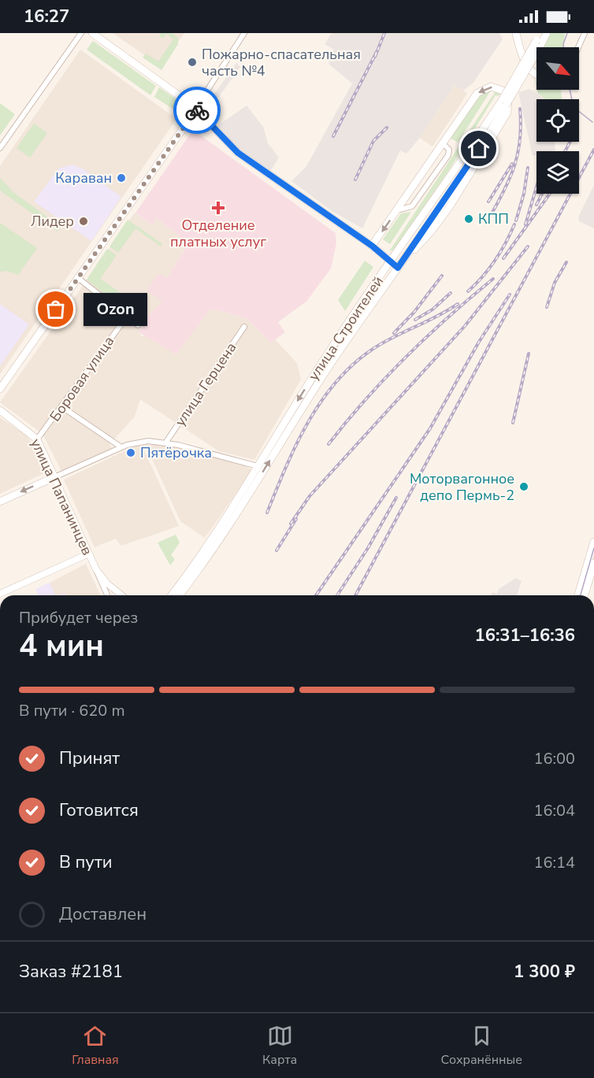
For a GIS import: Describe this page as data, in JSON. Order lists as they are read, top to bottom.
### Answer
{
  "streets": {
    "main road": ["улица Строителей", "улица Папанинцев"],
    "street": ["Боровая улица", "улица Герцена"]
  },
  "crossings": [
    ["Боровая улица", "улица Папанинцев"]
  ],
  "places": {
    "other": [
      "Пожарно-спасательная часть №4",
      "Караван",
      "КПП",
      "Лидер",
      "Ozon",
      "Пятёрочка",
      "Моторвагонное депо Пермь-2"
    ],
    "health": ["Отделение платных услуг"]
  },
  "north": "bottom right",
  "page": {
    "status": "16:27",
    "bubble": "Ozon",
    "heading": ["4 мин", "Прибудет через", "16:31–16:36"],
    "panel": ["Заказ #2181", "1 300 ₽"],
    "bar": "В пути · 620 m",
    "list": [
      ["Принят", "16:00"],
      ["Готовится", "16:04"],
      ["В пути", "16:14"],
      "Доставлен"
    ],
    "tabs": ["Главная", "Карта", "Сохранённые"]
  }
}
